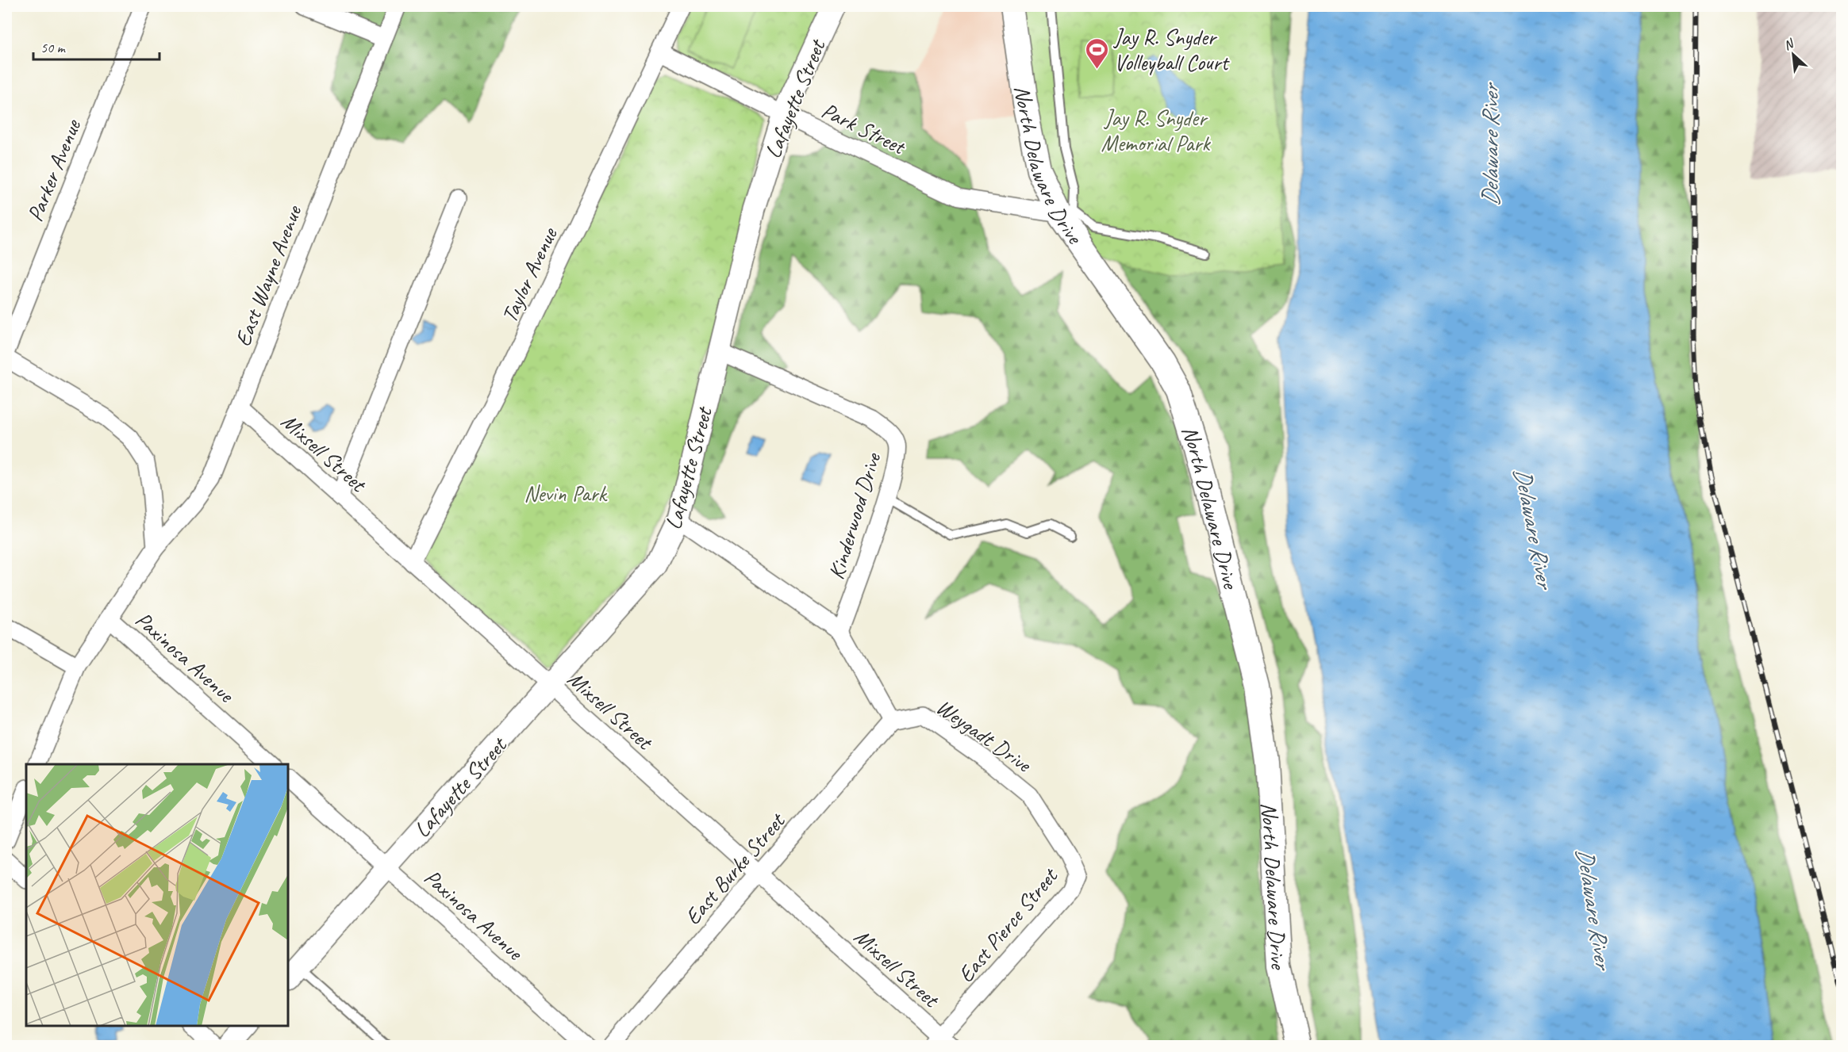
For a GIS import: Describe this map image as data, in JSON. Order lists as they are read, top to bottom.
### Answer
{
  "streets": {
    "main road": ["North Delaware Drive"],
    "street": [
      "Lafayette Street",
      "Park Street",
      "Parker Avenue",
      "Taylor Avenue",
      "East Wayne Avenue",
      "Mixsell Street",
      "Kinderwood Drive",
      "Paxinosa Avenue",
      "Weygadt Drive",
      "East Burke Street",
      "East Pierce Street"
    ]
  },
  "crossings": [
    ["Lafayette Street", "Park Street"],
    ["Lafayette Street", "Mixsell Street"],
    ["Lafayette Street", "Kinderwood Drive"],
    ["Lafayette Street", "Paxinosa Avenue"],
    ["Park Street", "North Delaware Drive"],
    ["Park Street", "Taylor Avenue"],
    ["Taylor Avenue", "Mixsell Street"],
    ["East Wayne Avenue", "Mixsell Street"],
    ["East Wayne Avenue", "Paxinosa Avenue"],
    ["Mixsell Street", "East Burke Street"],
    ["Mixsell Street", "East Pierce Street"],
    ["Weygadt Drive", "East Burke Street"],
    ["Weygadt Drive", "East Pierce Street"]
  ],
  "water": ["Delaware River"],
  "parks": ["Jay R. Snyder Memorial Park", "Nevin Park"],
  "places": {
    "sports": ["Jay R. Snyder Volleyball Court"]
  },
  "scale_bar": "50 m",
  "north": "top left"
}
